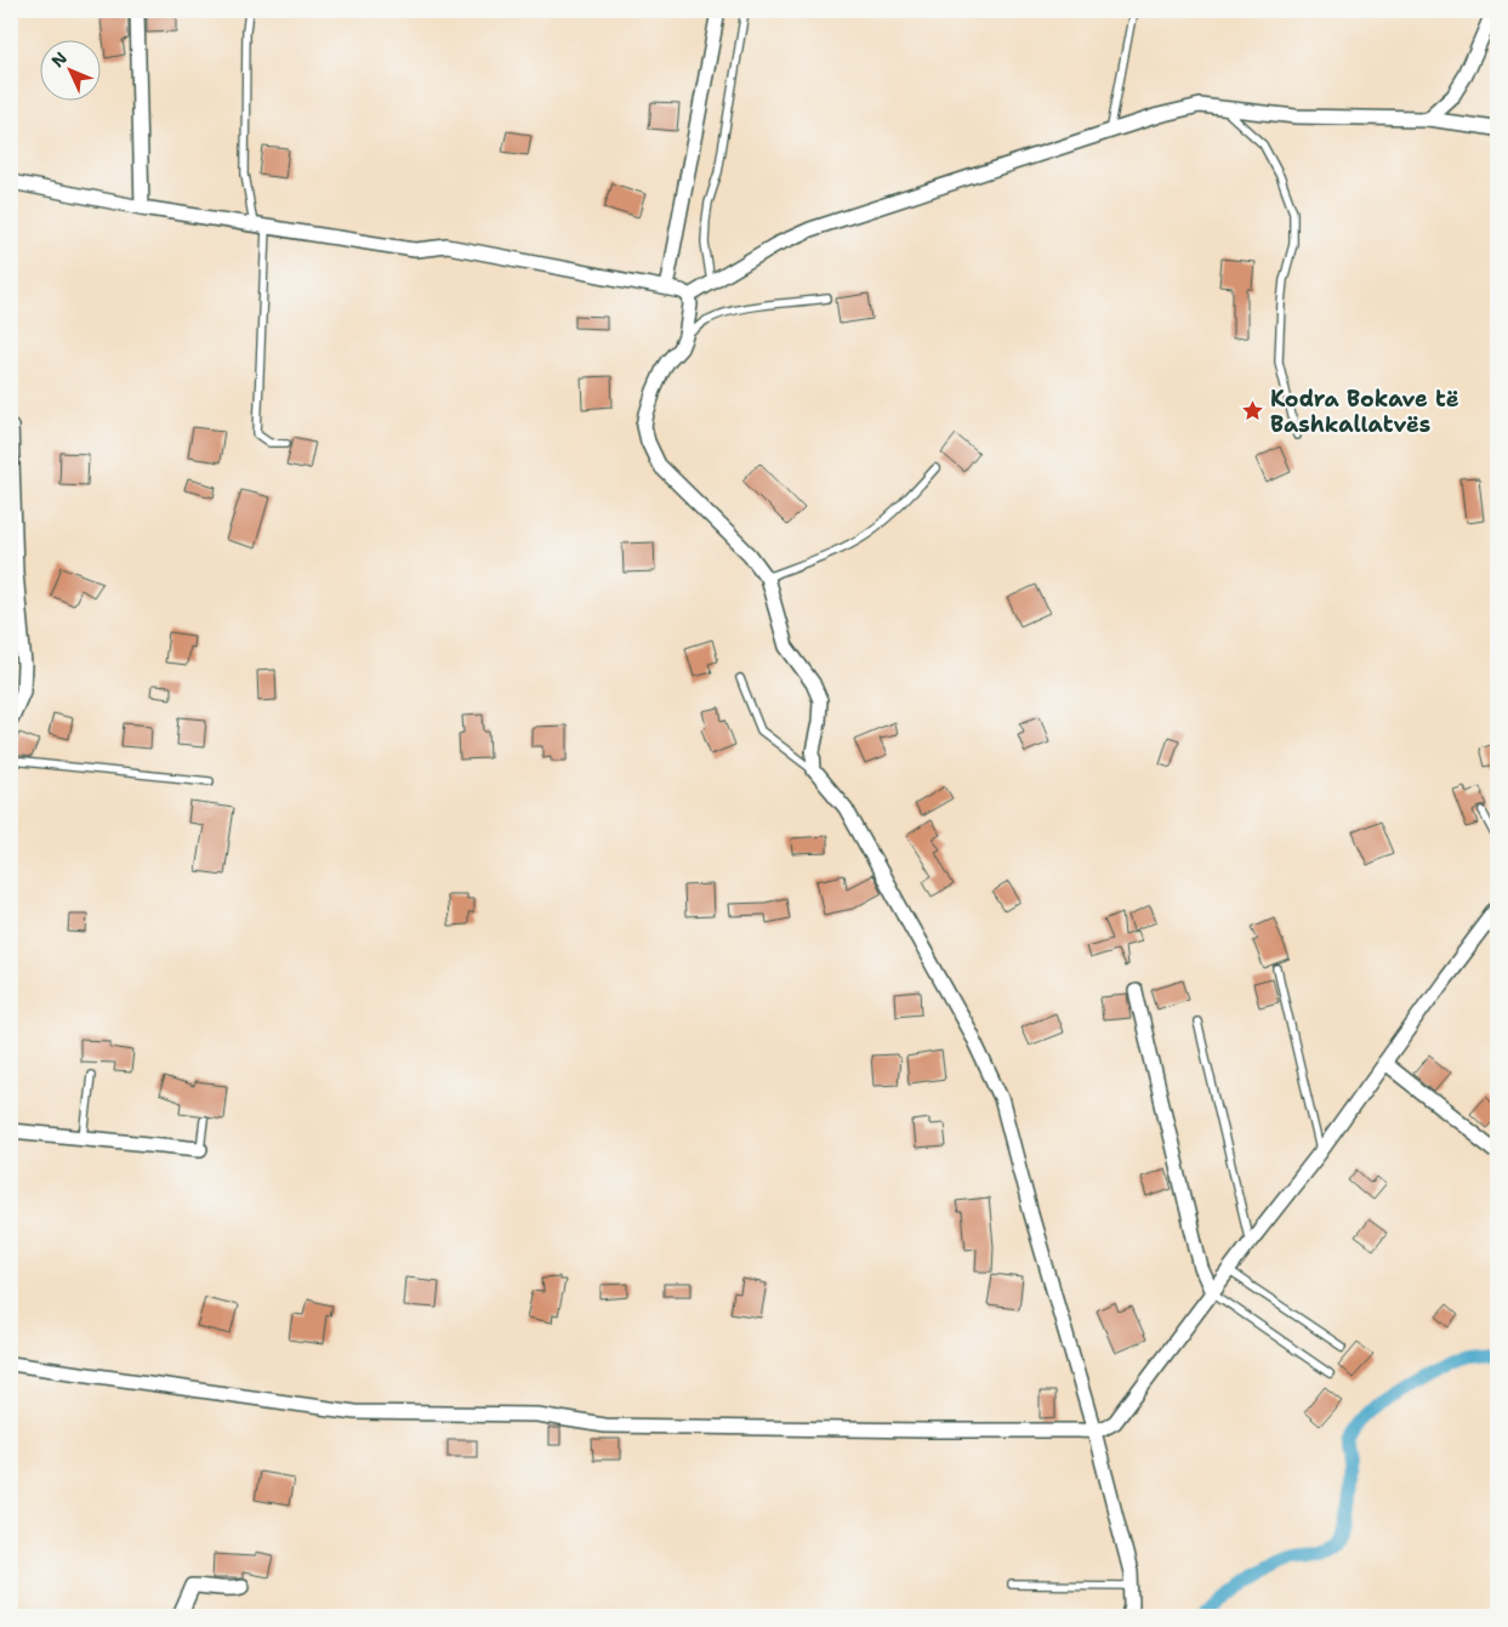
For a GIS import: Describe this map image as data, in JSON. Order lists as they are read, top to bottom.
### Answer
{
  "places": {
    "place": ["Kodra Bokave të Bashkallatvës"]
  },
  "north": "top left"
}
